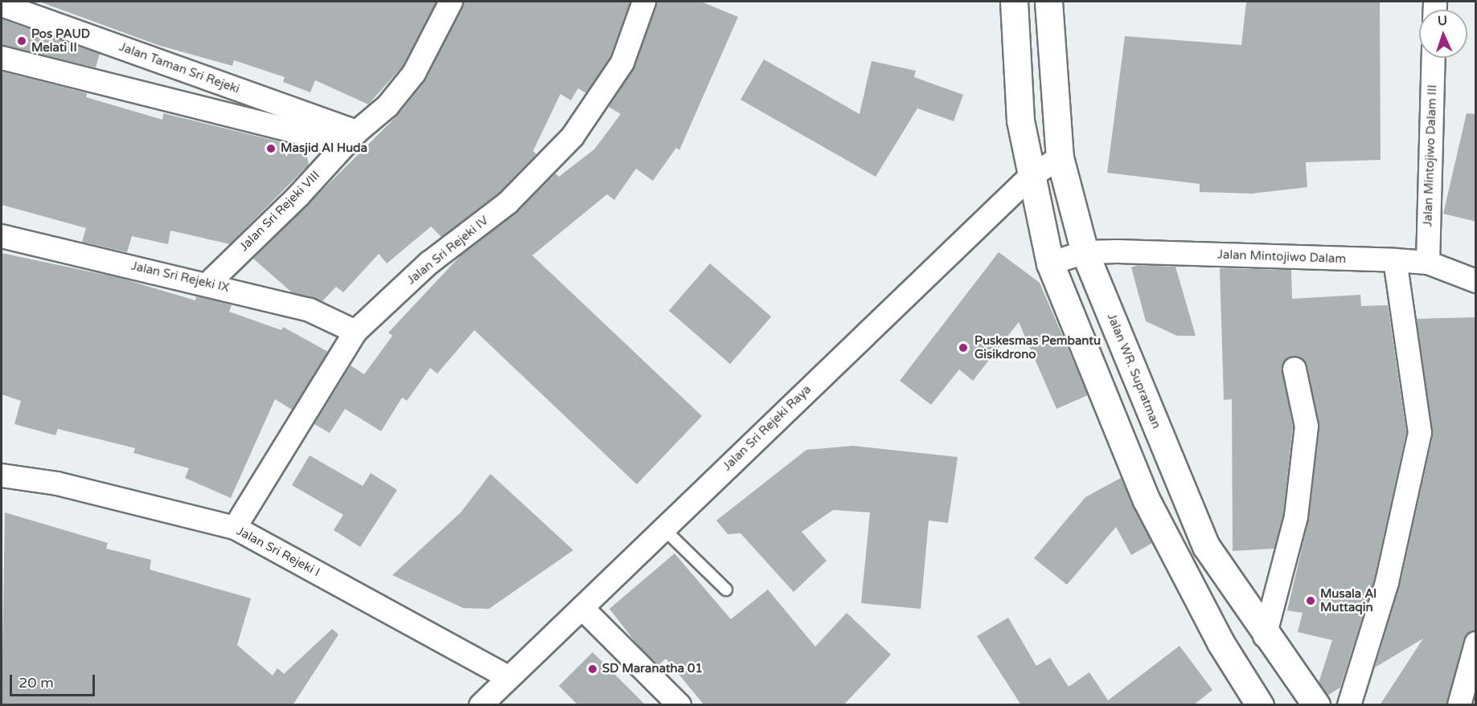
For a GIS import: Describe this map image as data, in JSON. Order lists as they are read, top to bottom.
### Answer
{
  "streets": {
    "main road": ["Jalan WR. Supratman"],
    "street": [
      "Jalan Taman Sri Rejeki",
      "Jalan Mintojiwo Dalam III",
      "Jalan Sri Rejeki VIII",
      "Jalan Sri Rejeki IV",
      "Jalan Mintojiwo Dalam",
      "Jalan Sri Rejeki IX",
      "Jalan Sri Rejeki Raya",
      "Jalan Sri Rejeki I"
    ]
  },
  "crossings": [
    ["Jalan Taman Sri Rejeki", "Jalan Sri Rejeki VIII"],
    ["Jalan Mintojiwo Dalam III", "Jalan Mintojiwo Dalam"],
    ["Jalan Sri Rejeki VIII", "Jalan Sri Rejeki IX"],
    ["Jalan Sri Rejeki IV", "Jalan Sri Rejeki IX"],
    ["Jalan Sri Rejeki IV", "Jalan Sri Rejeki I"],
    ["Jalan Mintojiwo Dalam", "Jalan WR. Supratman"],
    ["Jalan WR. Supratman", "Jalan Sri Rejeki Raya"],
    ["Jalan Sri Rejeki Raya", "Jalan Sri Rejeki I"]
  ],
  "places": [
    "Pos PAUD Melati II",
    "Masjid Al Huda",
    "Puskesmas Pembantu Gisikdrono",
    "Musala Al Muttaqin",
    "SD Maranatha 01"
  ],
  "scale_bar": "20 m",
  "north": "top"
}
